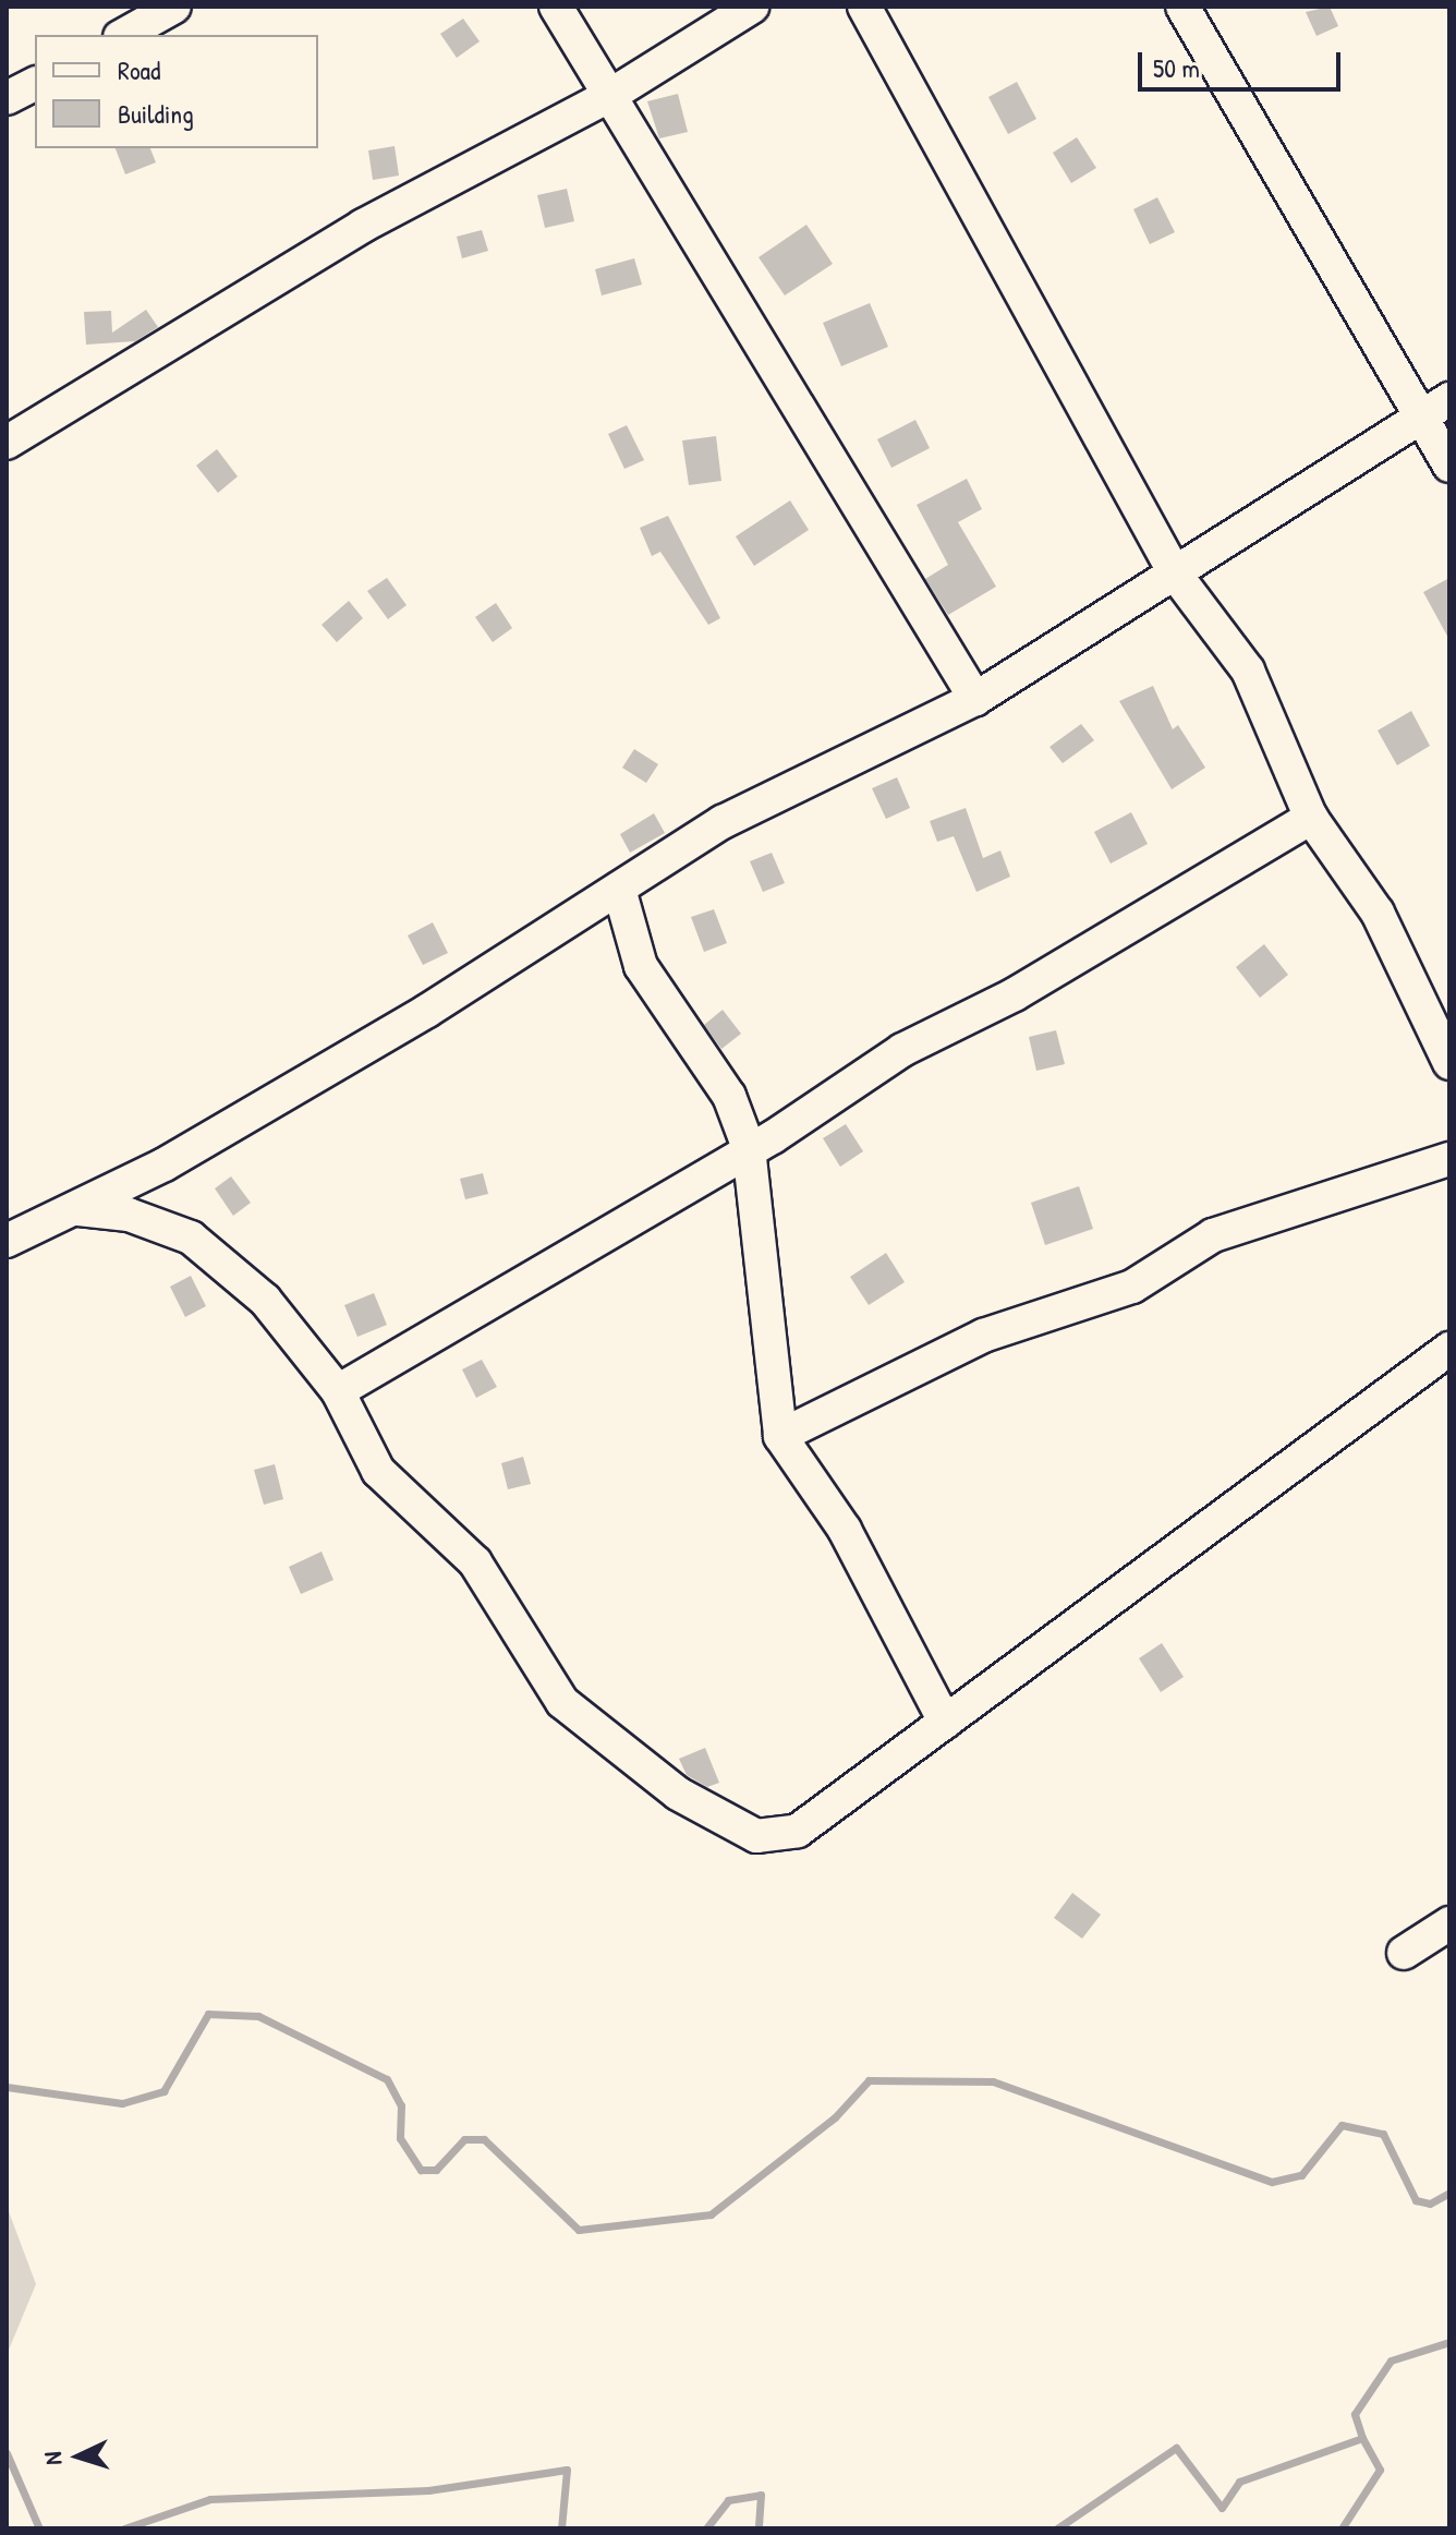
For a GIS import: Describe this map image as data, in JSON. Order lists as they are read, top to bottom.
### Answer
{
  "legend": ["Road", "Building"],
  "scale_bar": "50 m",
  "north": "left"
}
